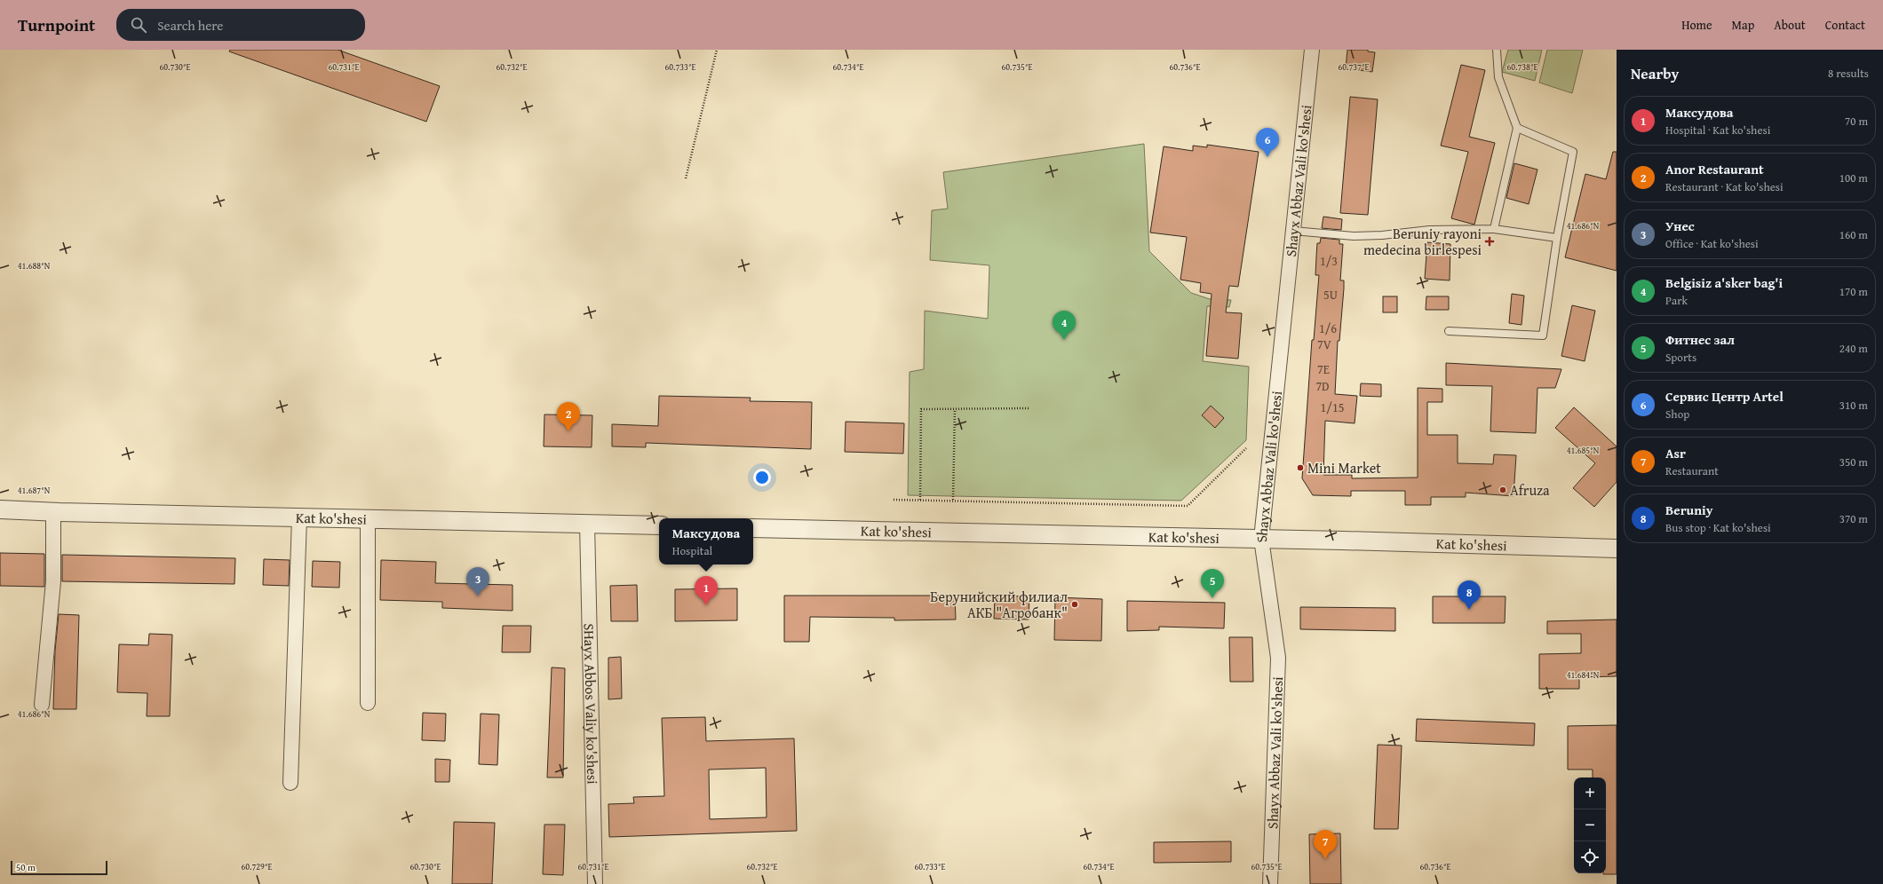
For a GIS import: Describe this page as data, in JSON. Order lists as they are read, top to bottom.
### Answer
{
  "streets": {
    "street": ["Shayx Abbaz Vali ko'shesi", "Kat ko'shesi", "SHayx Abbos Valiy ko'shesi"]
  },
  "crossings": [
    ["Shayx Abbaz Vali ko'shesi", "Kat ko'shesi"],
    ["Kat ko'shesi", "SHayx Abbos Valiy ko'shesi"]
  ],
  "places": {
    "health": ["Beruniy rayoni medecina birlespesi"],
    "other": ["Mini Market", "Afruza", "Берунийский филиал АКБ \"Агробанк\""]
  },
  "house_numbers": [
    "1/3",
    "5U",
    "1/6",
    "7V",
    "7E",
    "7D",
    "1/15"
  ],
  "scale_bar": "50 m",
  "page": {
    "header": "Turnpoint",
    "search": "Search here",
    "nav": [
      "Home",
      "Map",
      "About",
      "Contact"
    ],
    "heading": ["Nearby", "8 results"],
    "list": [
      {
        "mark": "1",
        "name": "Максудова",
        "note": "Hospital · Kat ko'shesi",
        "value": "70 m"
      },
      {
        "mark": "2",
        "name": "Anor Restaurant",
        "note": "Restaurant · Kat ko'shesi",
        "value": "100 m"
      },
      {
        "mark": "3",
        "name": "Унес",
        "note": "Office · Kat ko'shesi",
        "value": "160 m"
      },
      {
        "mark": "4",
        "name": "Belgisiz a'sker bag'i",
        "note": "Park",
        "value": "170 m"
      },
      {
        "mark": "5",
        "name": "Фитнес зал",
        "note": "Sports",
        "value": "240 m"
      },
      {
        "mark": "6",
        "name": "Сервис Центр Artel",
        "note": "Shop",
        "value": "310 m"
      },
      {
        "mark": "7",
        "name": "Asr",
        "note": "Restaurant",
        "value": "350 m"
      },
      {
        "mark": "8",
        "name": "Beruniy",
        "note": "Bus stop · Kat ko'shesi",
        "value": "370 m"
      }
    ],
    "pins": [
      "6",
      "4",
      "2",
      "3",
      "5",
      "1",
      "8",
      "7"
    ],
    "popup": ["Максудова", "Hospital"],
    "map_buttons": ["+", "−"],
    "scale": "50 m"
  },
  "coordinates": [
    "60.738°E",
    "60.730°E",
    "60.731°E",
    "60.732°E",
    "60.733°E",
    "60.734°E",
    "60.735°E",
    "60.736°E",
    "60.737°E",
    "41.686°N",
    "41.688°N",
    "41.685°N",
    "41.687°N",
    "41.684°N",
    "60.729°E"
  ]
}
